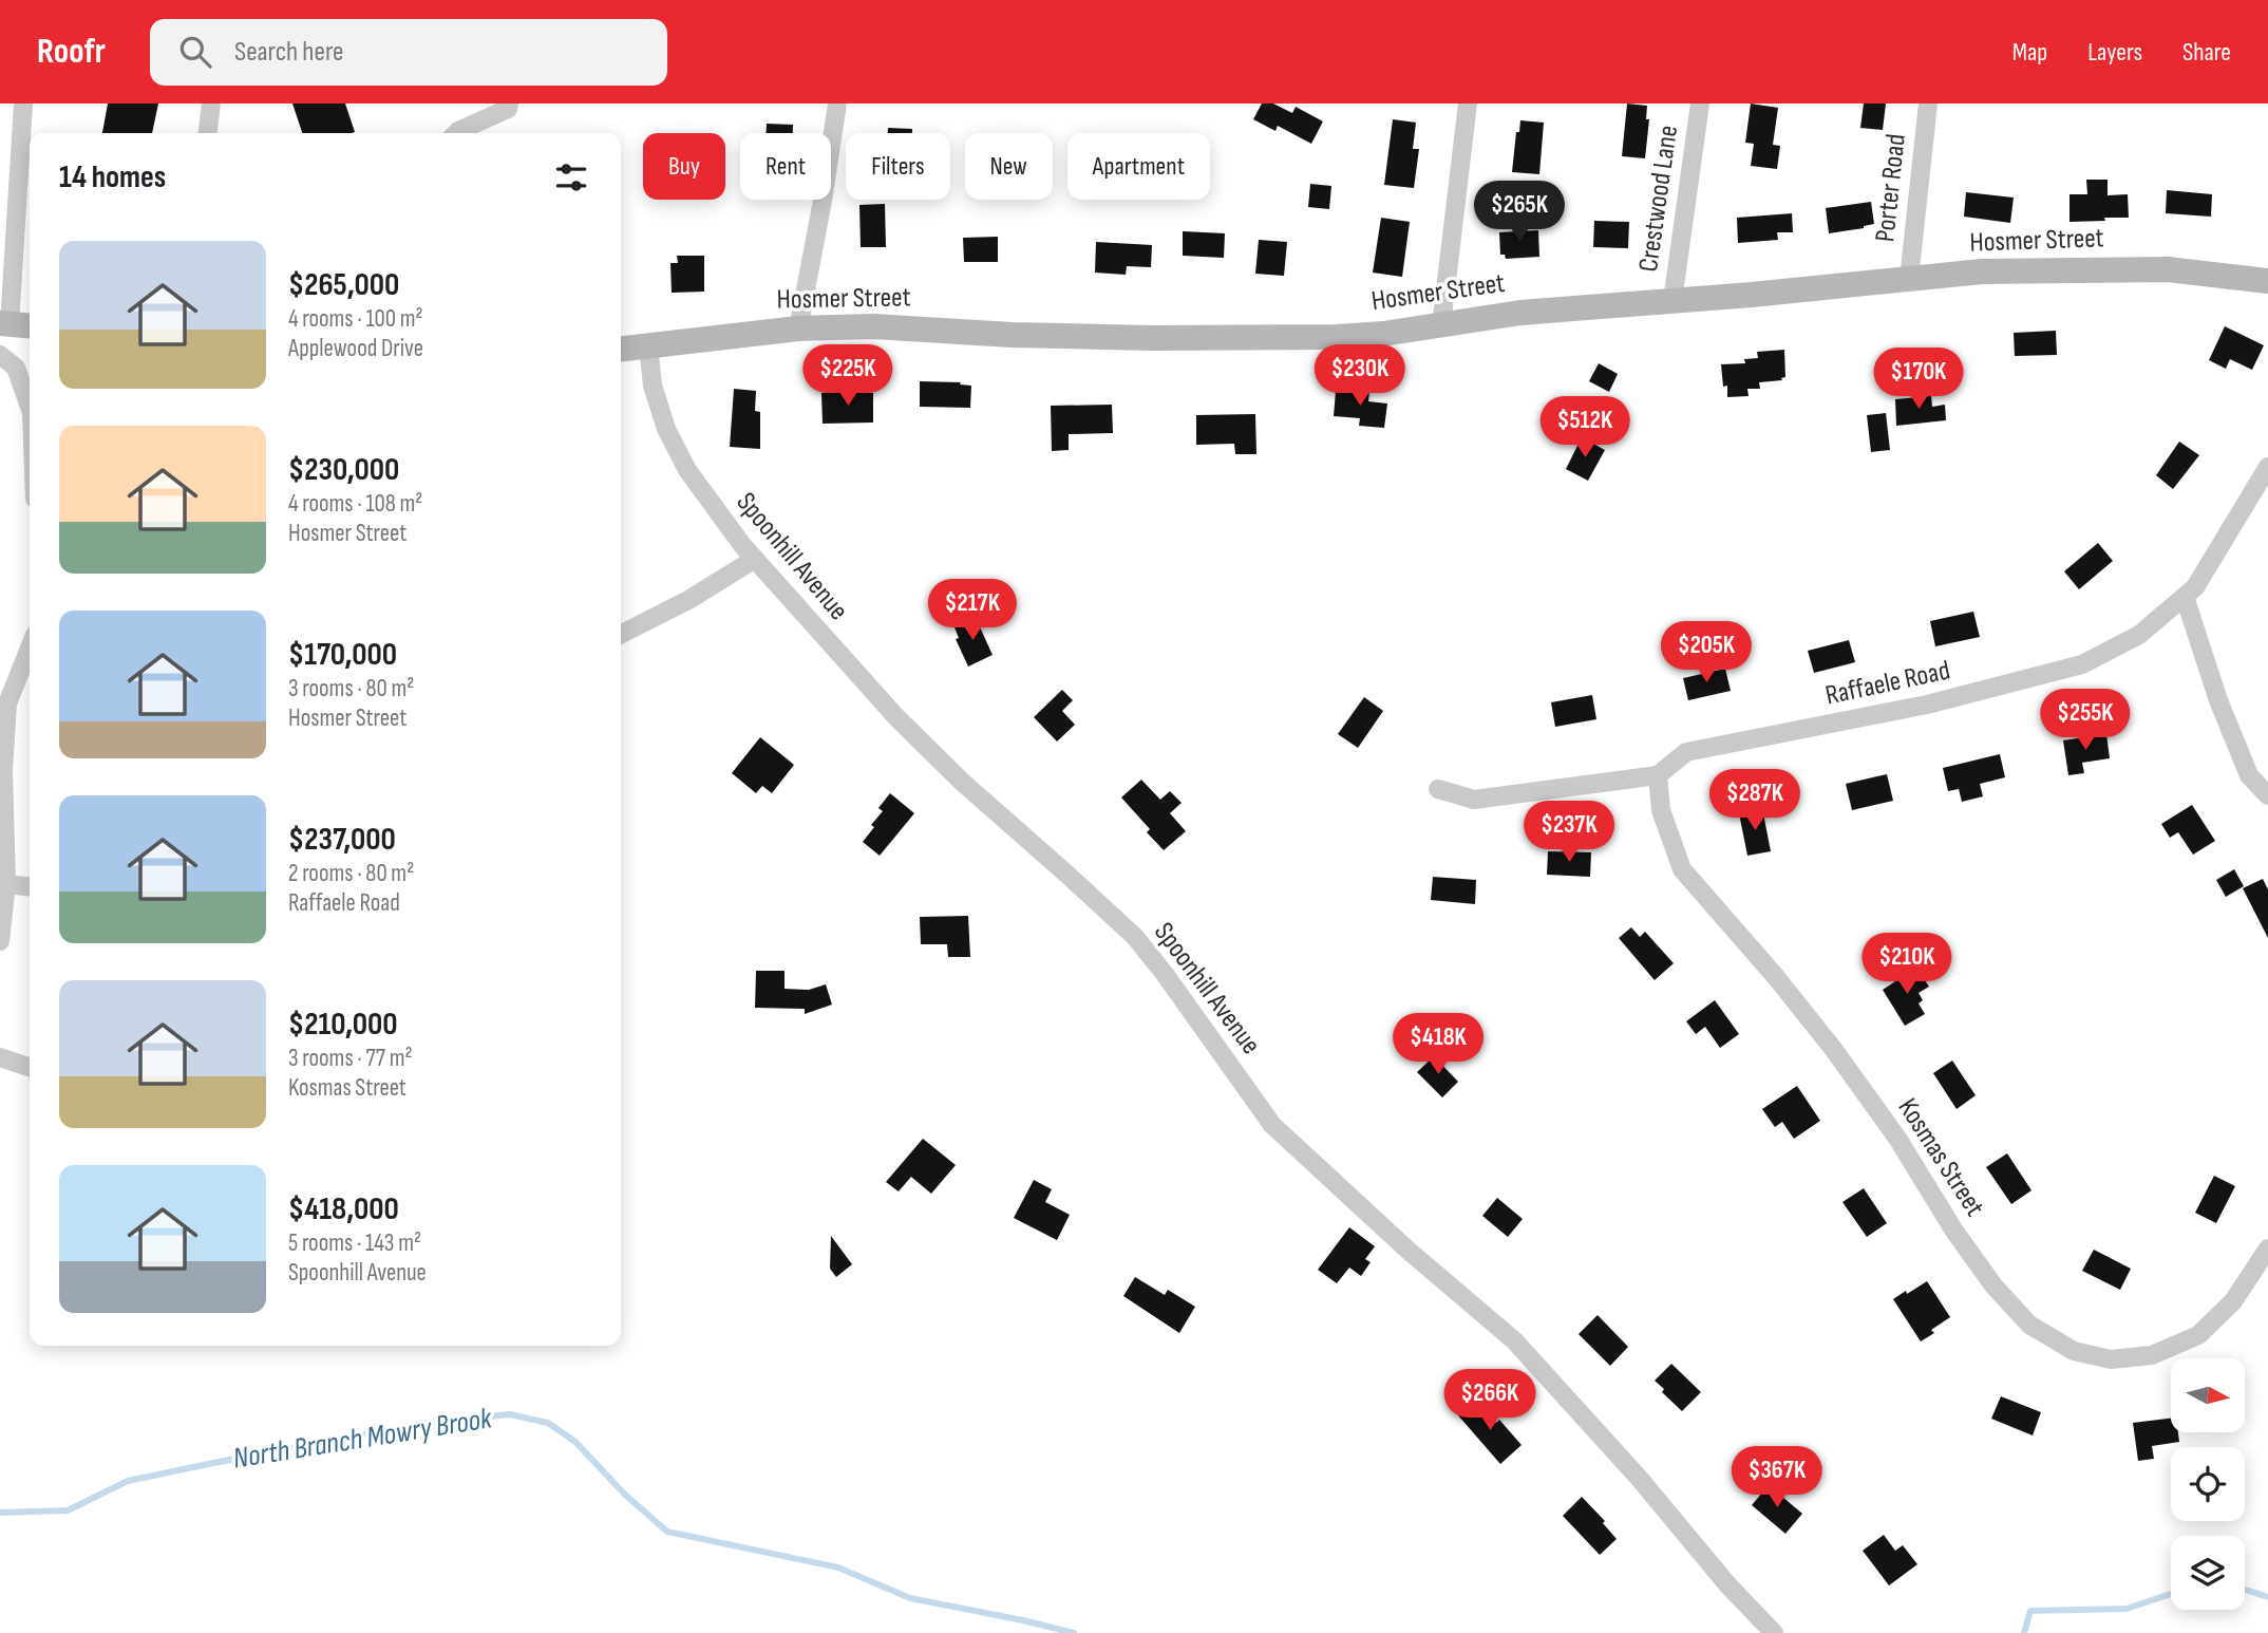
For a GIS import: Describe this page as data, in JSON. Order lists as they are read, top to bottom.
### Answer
{
  "streets": {
    "street": [
      "Porter Road",
      "Crestwood Lane",
      "Hosmer Street",
      "Spoonhill Avenue",
      "Raffaele Road",
      "Kosmas Street"
    ]
  },
  "crossings": [
    ["Porter Road", "Hosmer Street"],
    ["Crestwood Lane", "Hosmer Street"],
    ["Hosmer Street", "Spoonhill Avenue"],
    ["Raffaele Road", "Kosmas Street"]
  ],
  "water": ["North Branch Mowry Brook"],
  "north": "right",
  "page": {
    "header": "Roofr",
    "search": "Search here",
    "nav": ["Map", "Layers", "Share"],
    "chip": [
      "Buy",
      "Rent",
      "Filters",
      "New",
      "Apartment"
    ],
    "heading": "14 homes",
    "price": [
      "$265K",
      "$225K",
      "$230K",
      "$170K",
      "$512K",
      "$217K",
      "$205K",
      "$255K",
      "$287K",
      "$237K",
      "$210K",
      "$418K",
      "$266K",
      "$367K"
    ],
    "list": [
      {
        "name": "$265,000",
        "note": "4 rooms · 100 m² · Applewood Drive"
      },
      {
        "name": "$230,000",
        "note": "4 rooms · 108 m² · Hosmer Street"
      },
      {
        "name": "$170,000",
        "note": "3 rooms · 80 m² · Hosmer Street"
      },
      {
        "name": "$237,000",
        "note": "2 rooms · 80 m² · Raffaele Road"
      },
      {
        "name": "$210,000",
        "note": "3 rooms · 77 m² · Kosmas Street"
      },
      {
        "name": "$418,000",
        "note": "5 rooms · 143 m² · Spoonhill Avenue"
      }
    ]
  }
}
